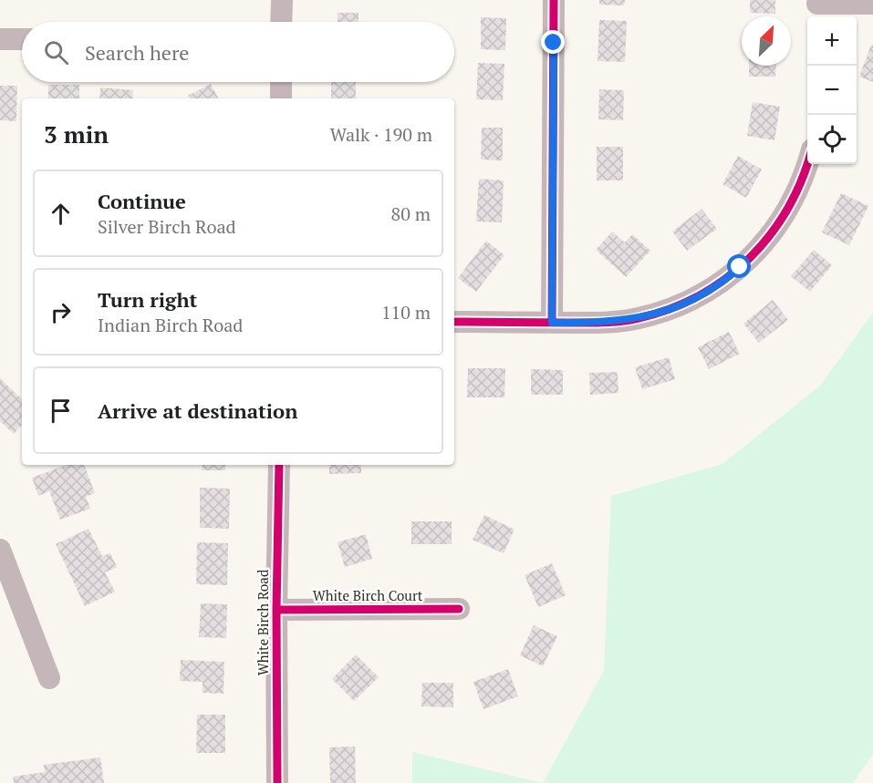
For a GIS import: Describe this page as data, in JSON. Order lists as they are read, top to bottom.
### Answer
{
  "streets": {
    "street": ["White Birch Court", "White Birch Road"]
  },
  "crossings": [
    ["White Birch Court", "White Birch Road"]
  ],
  "north": "top right",
  "page": {
    "map_buttons": ["+", "−"],
    "search": "Search here",
    "heading": ["3 min", "Walk · 190 m"],
    "list": [
      ["Continue", "Silver Birch Road", "80 m"],
      ["Turn right", "Indian Birch Road", "110 m"],
      "Arrive at destination"
    ]
  }
}
